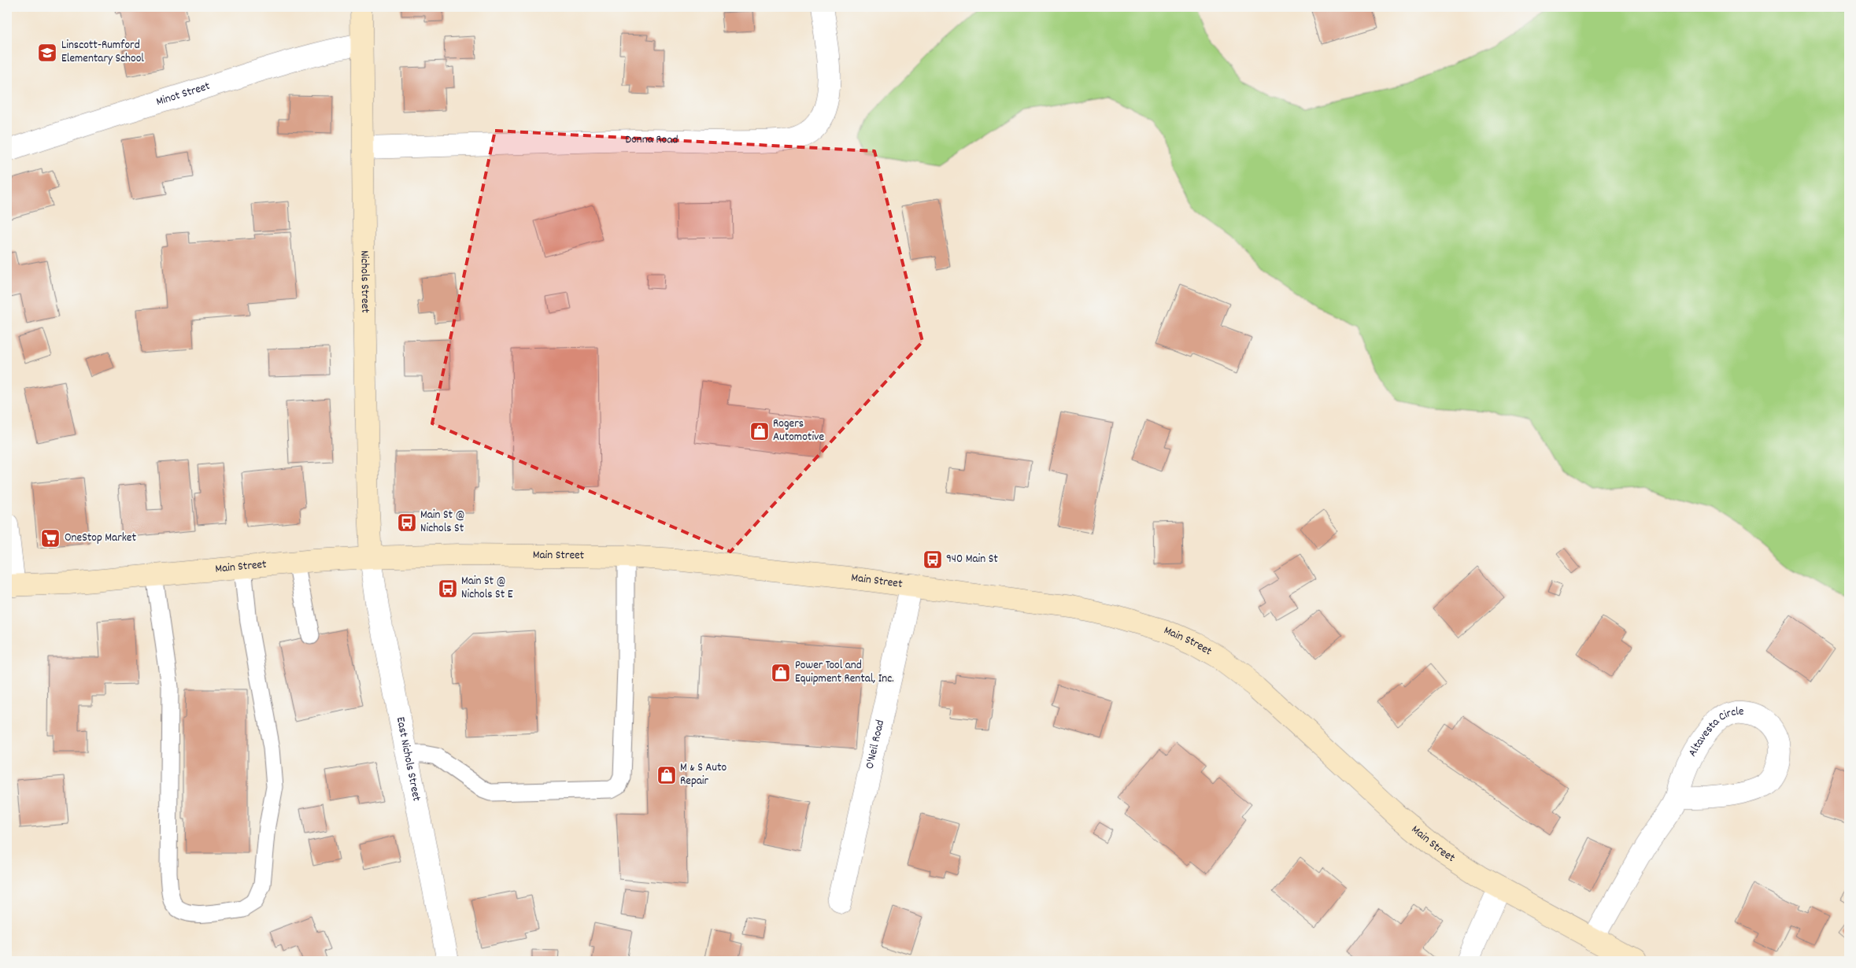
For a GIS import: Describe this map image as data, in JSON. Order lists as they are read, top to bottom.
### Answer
{
  "streets": {
    "main road": ["Nichols Street", "Main Street"],
    "street": [
      "Minot Street",
      "Donna Road",
      "Altavesta Circle",
      "O'Neil Road",
      "East Nichols Street"
    ]
  },
  "crossings": [
    ["Minot Street", "Nichols Street"],
    ["Donna Road", "Nichols Street"],
    ["Nichols Street", "Main Street"],
    ["Nichols Street", "East Nichols Street"],
    ["Main Street", "Altavesta Circle"],
    ["Main Street", "O'Neil Road"],
    ["Main Street", "East Nichols Street"]
  ],
  "places": {
    "school or university": ["Linscott-Rumford Elementary School"],
    "shop": ["Rogers Automotive", "Power Tool and Equipment Rental, Inc.", "M & S Auto Repair"],
    "bus stop": ["Main St @ Nichols St", "940 Main St", "Main St @ Nichols St E"],
    "supermarket": ["OneStop Market"]
  }
}
